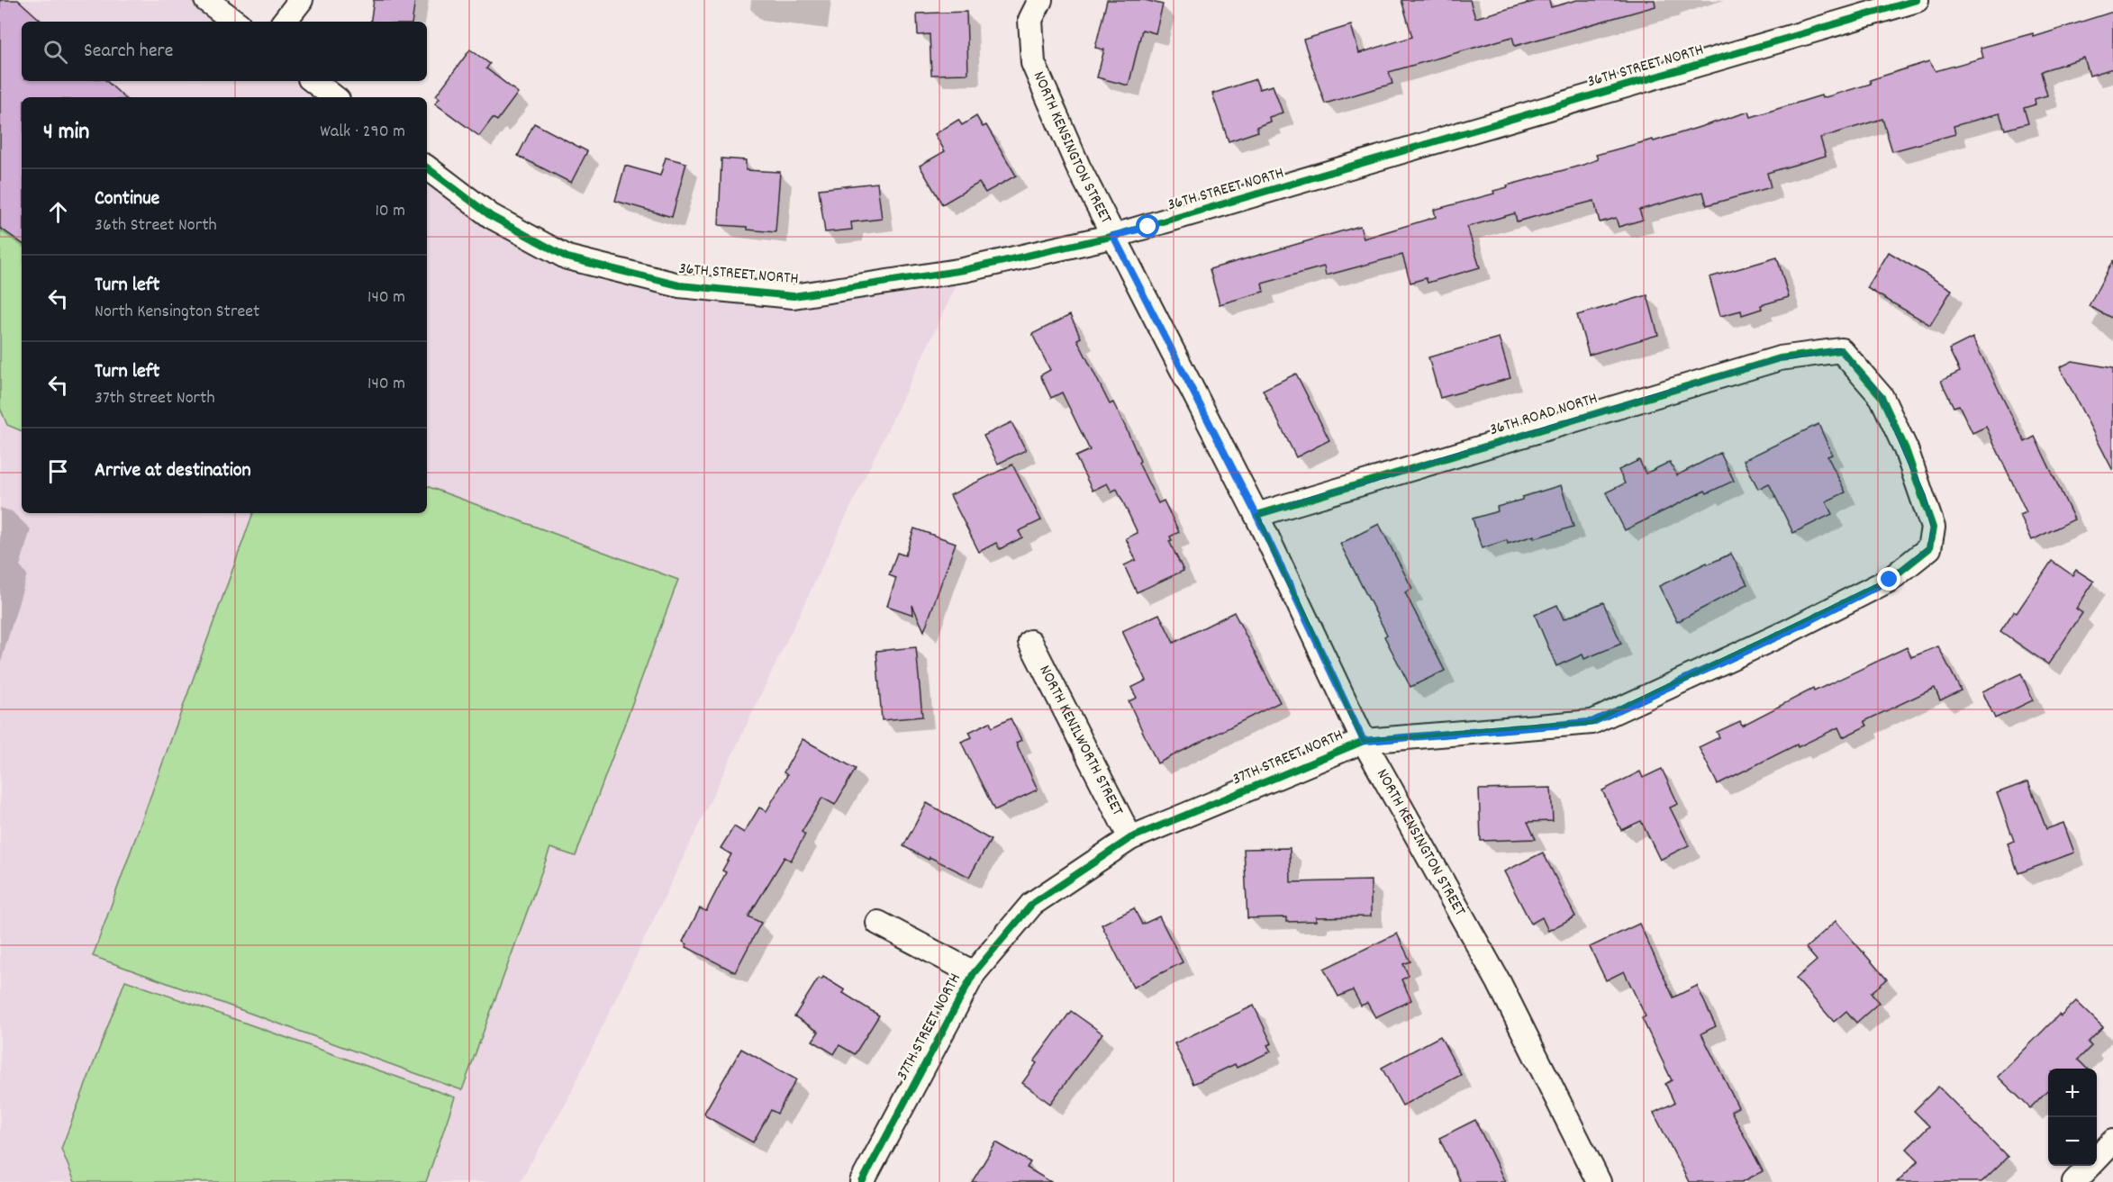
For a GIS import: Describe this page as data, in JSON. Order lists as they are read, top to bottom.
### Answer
{
  "streets": {
    "street": [
      "36TH STREET NORTH",
      "NORTH KENSINGTON STREET",
      "36TH ROAD NORTH",
      "NORTH KENILWORTH STREET",
      "37TH STREET NORTH"
    ]
  },
  "crossings": [
    ["36TH STREET NORTH", "NORTH KENSINGTON STREET"],
    ["NORTH KENSINGTON STREET", "36TH ROAD NORTH"],
    ["NORTH KENSINGTON STREET", "37TH STREET NORTH"],
    ["36TH ROAD NORTH", "37TH STREET NORTH"],
    ["NORTH KENILWORTH STREET", "37TH STREET NORTH"]
  ],
  "page": {
    "search": "Search here",
    "heading": ["4 min", "Walk · 290 m"],
    "list": [
      ["Continue", "36th Street North", "10 m"],
      ["Turn left", "North Kensington Street", "140 m"],
      ["Turn left", "37th Street North", "140 m"],
      "Arrive at destination"
    ],
    "map_buttons": ["+", "−"]
  }
}
